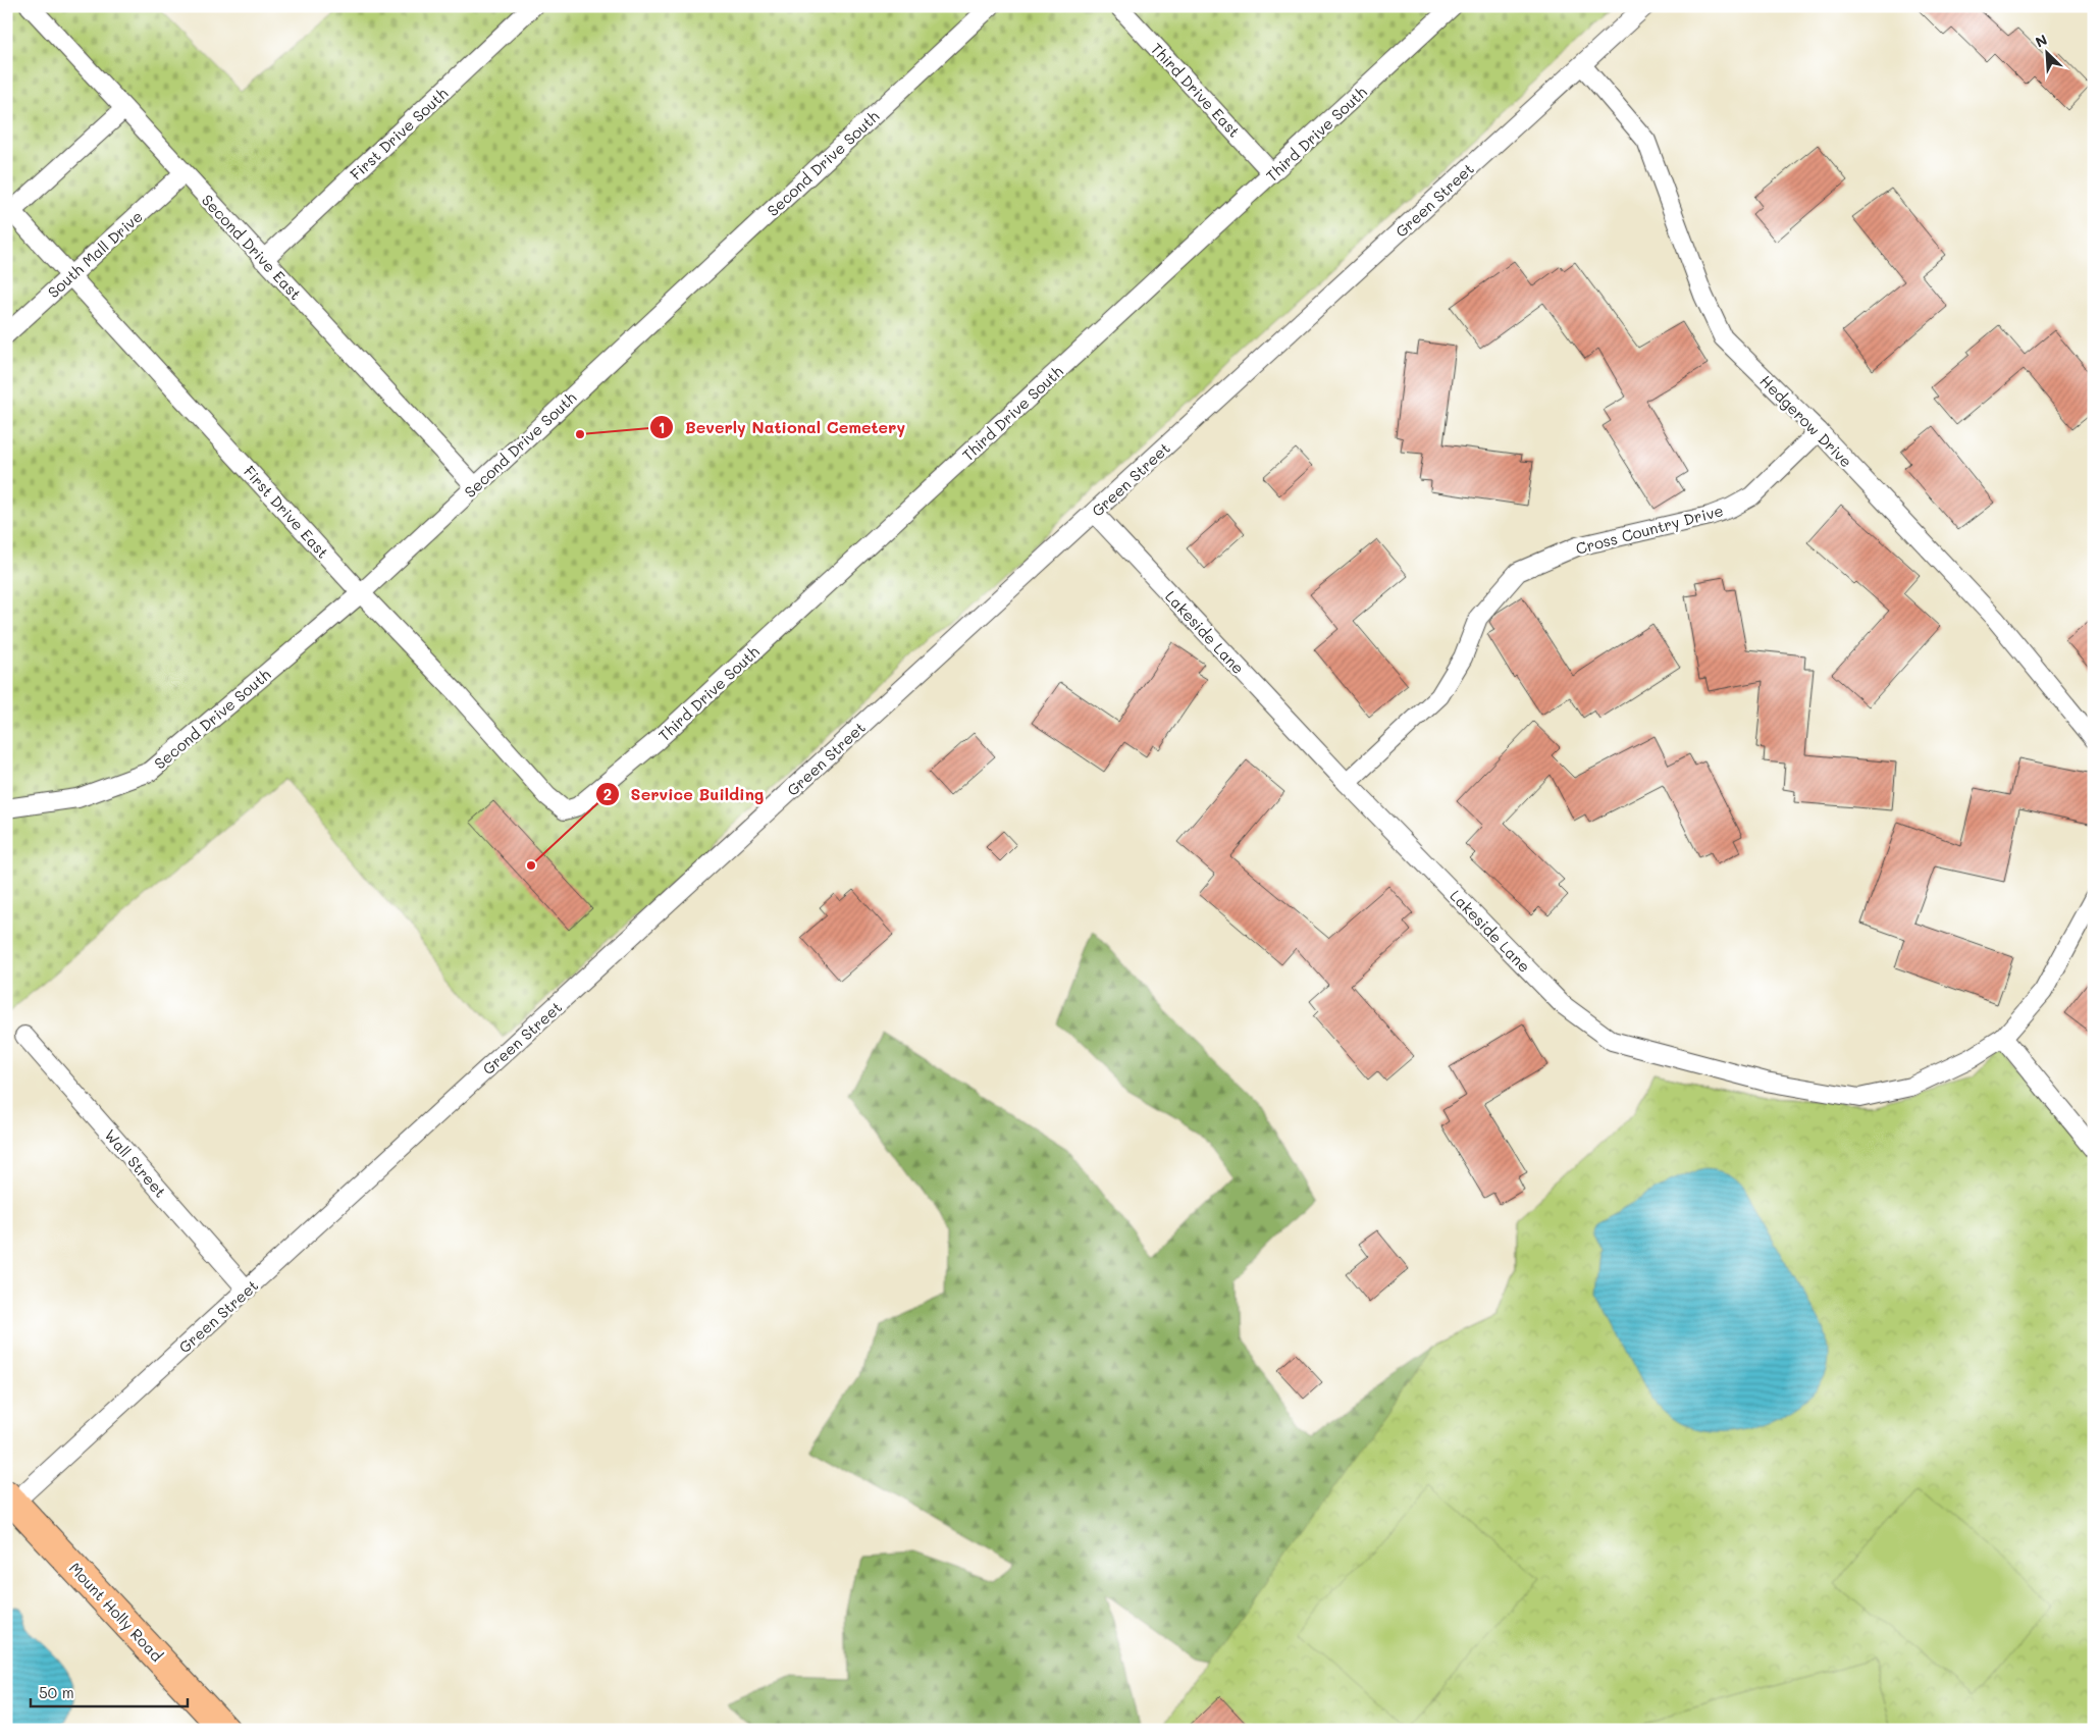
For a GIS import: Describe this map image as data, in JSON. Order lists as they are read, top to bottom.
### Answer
{
  "streets": {
    "main road": ["Mount Holly Road"],
    "street": [
      "Third Drive East",
      "First Drive South",
      "Third Drive South",
      "Second Drive South",
      "Green Street",
      "Second Drive East",
      "South Mall Drive",
      "Hedgerow Drive",
      "First Drive East",
      "Cross Country Drive",
      "Lakeside Lane",
      "Wall Street"
    ]
  },
  "crossings": [
    ["Third Drive East", "Third Drive South"],
    ["First Drive South", "Second Drive East"],
    ["Third Drive South", "First Drive East"],
    ["Second Drive South", "Second Drive East"],
    ["Second Drive South", "First Drive East"],
    ["Green Street", "Hedgerow Drive"],
    ["Green Street", "Lakeside Lane"],
    ["Green Street", "Wall Street"],
    ["Green Street", "Mount Holly Road"],
    ["Second Drive East", "South Mall Drive"],
    ["South Mall Drive", "First Drive East"],
    ["Hedgerow Drive", "Cross Country Drive"],
    ["Cross Country Drive", "Lakeside Lane"]
  ],
  "places": ["Beverly National Cemetery", "Service Building"],
  "scale_bar": "50 m",
  "north": "top left"
}
